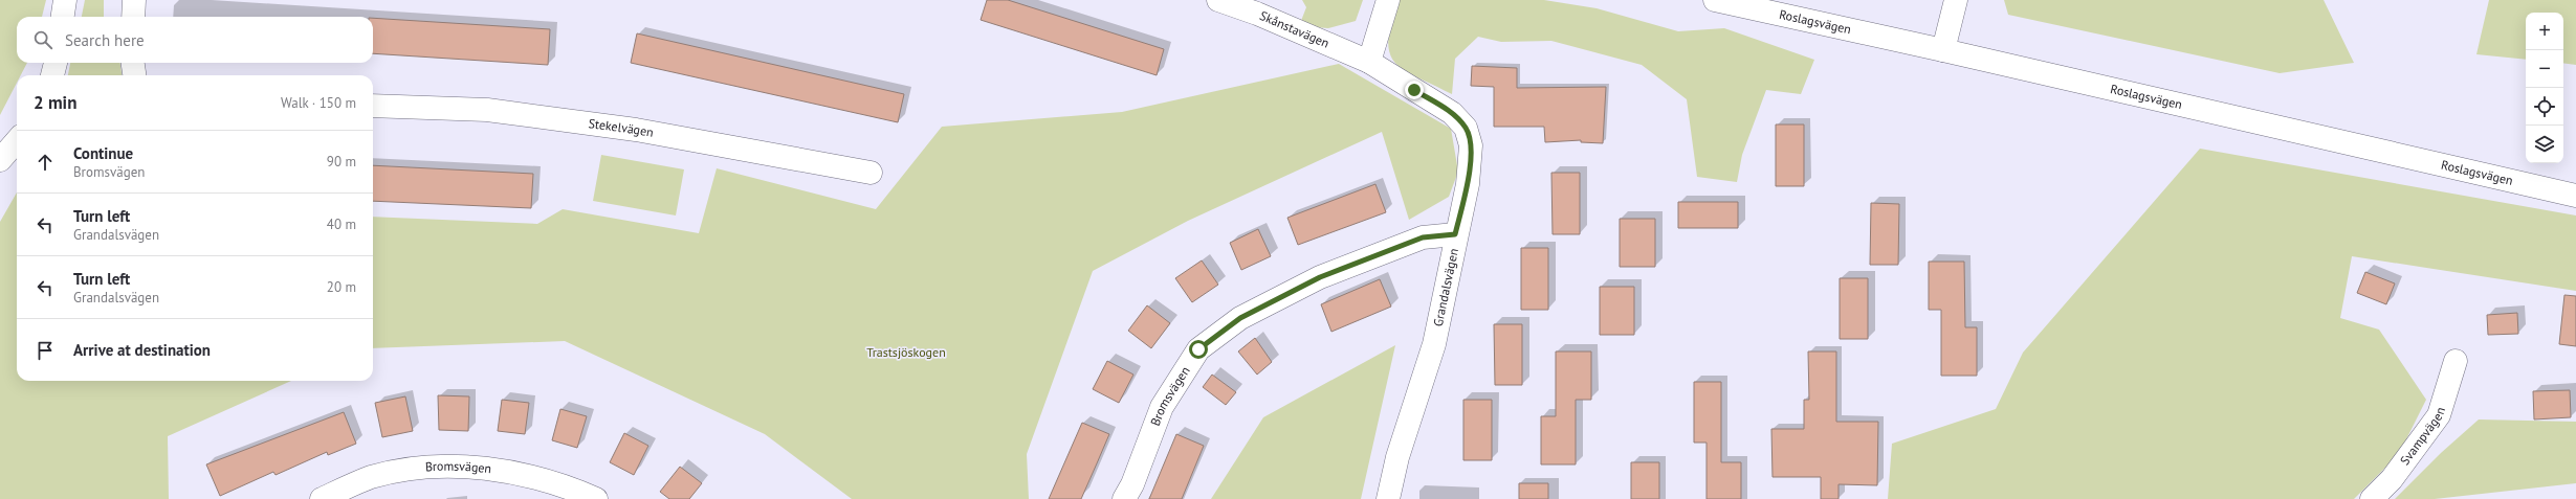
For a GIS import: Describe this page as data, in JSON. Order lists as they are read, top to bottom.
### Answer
{
  "streets": {
    "street": [
      "Roslagsvägen",
      "Skånstavägen",
      "Stekelvägen",
      "Grandalsvägen",
      "Bromsvägen",
      "Svampvägen"
    ]
  },
  "crossings": [
    ["Skånstavägen", "Grandalsvägen"],
    ["Grandalsvägen", "Bromsvägen"]
  ],
  "parks": ["Trastsjöskogen"],
  "page": {
    "map_buttons": ["+", "−"],
    "search": "Search here",
    "heading": ["2 min", "Walk · 150 m"],
    "list": [
      ["Continue", "Bromsvägen", "90 m"],
      ["Turn left", "Grandalsvägen", "40 m"],
      ["Turn left", "Grandalsvägen", "20 m"],
      "Arrive at destination"
    ]
  }
}
